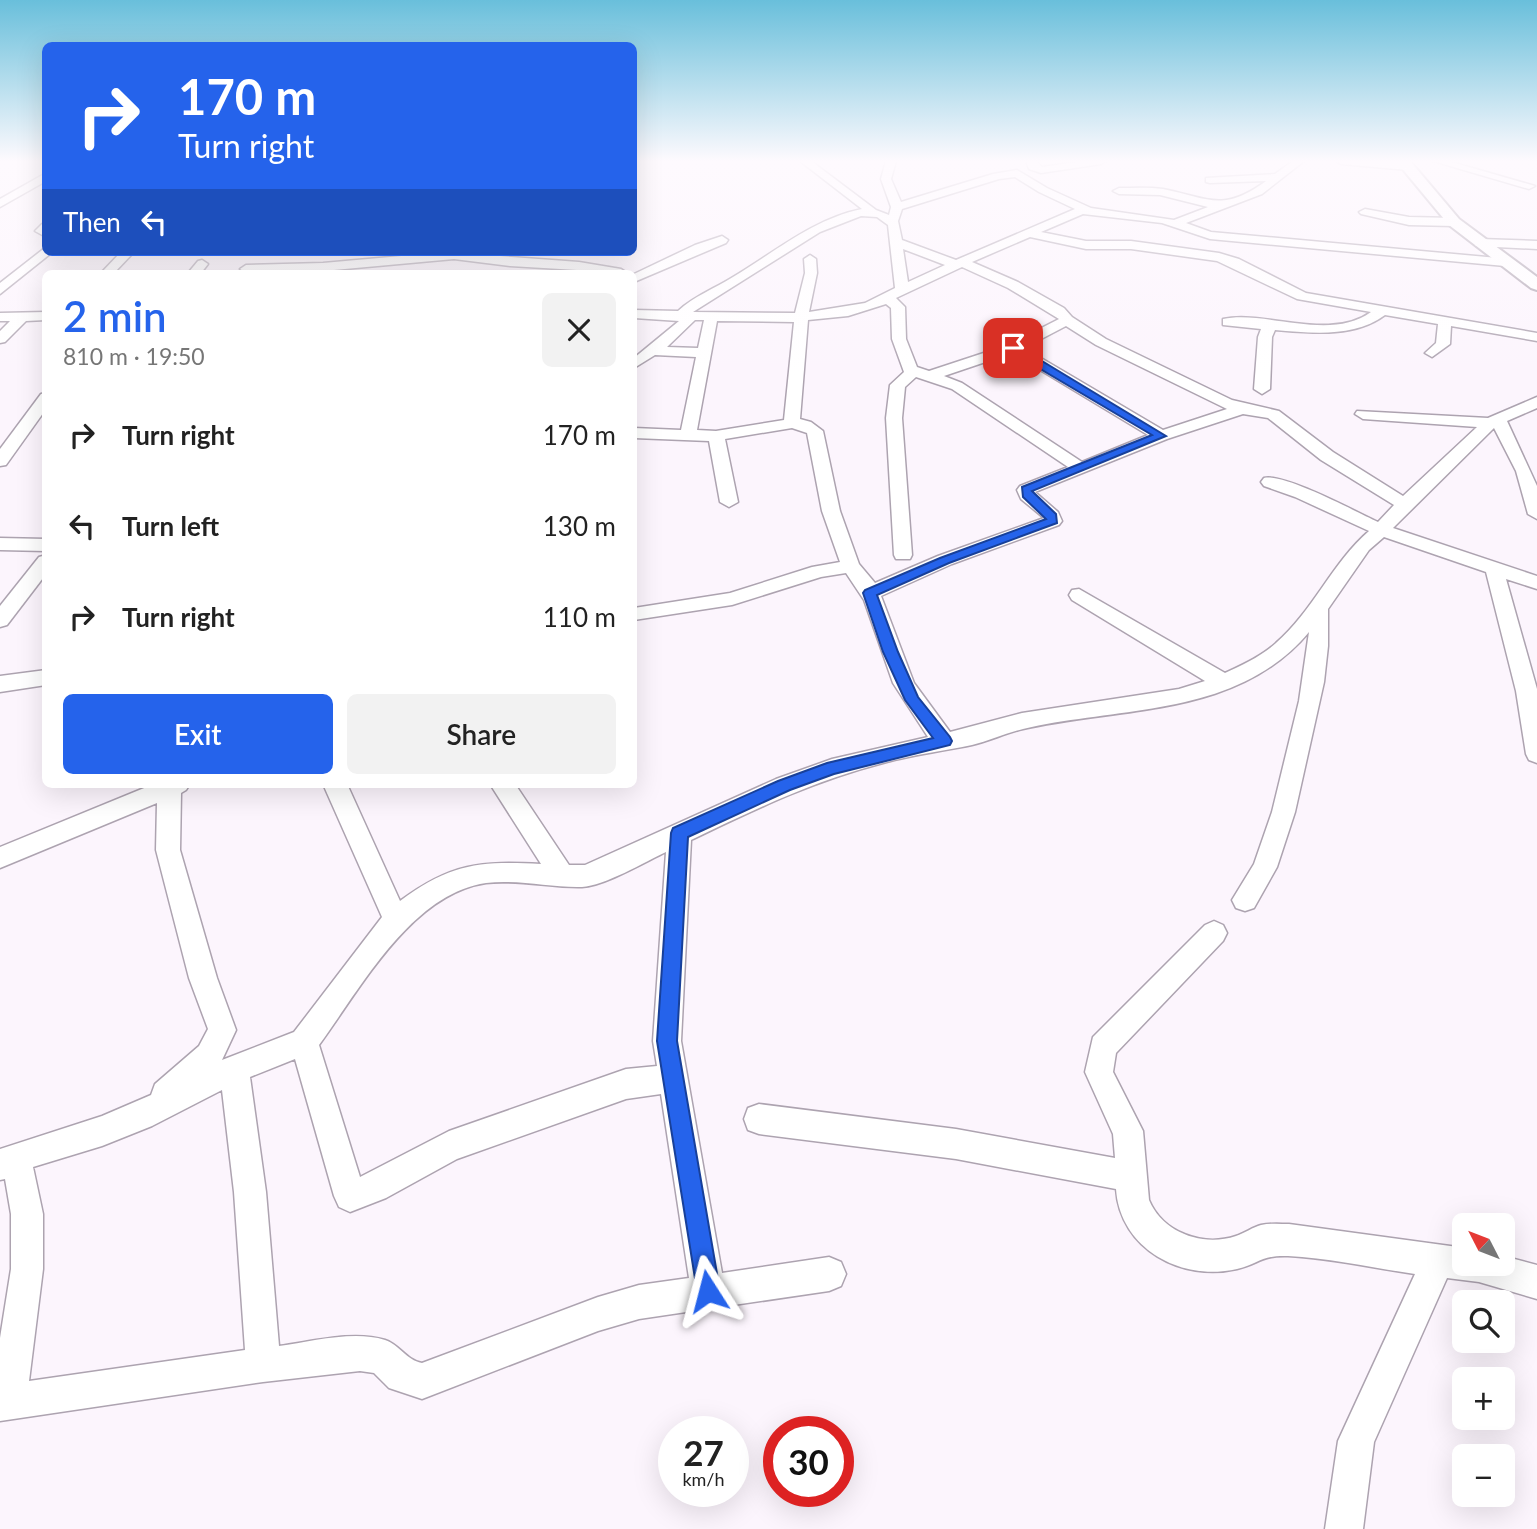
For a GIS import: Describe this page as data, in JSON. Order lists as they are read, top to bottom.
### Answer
{
  "north": "top left",
  "page": {
    "turn": ["170 m", "Turn right"],
    "then": "Then",
    "heading": ["2 min", "810 m · 19:50"],
    "list": [
      {
        "name": "Turn right",
        "value": "170 m"
      },
      {
        "name": "Turn left",
        "value": "130 m"
      },
      {
        "name": "Turn right",
        "value": "110 m"
      }
    ],
    "buttons": ["Exit", "Share"],
    "map_buttons": ["+", "−"],
    "speed": "27 km/h",
    "limit": "30"
  }
}
